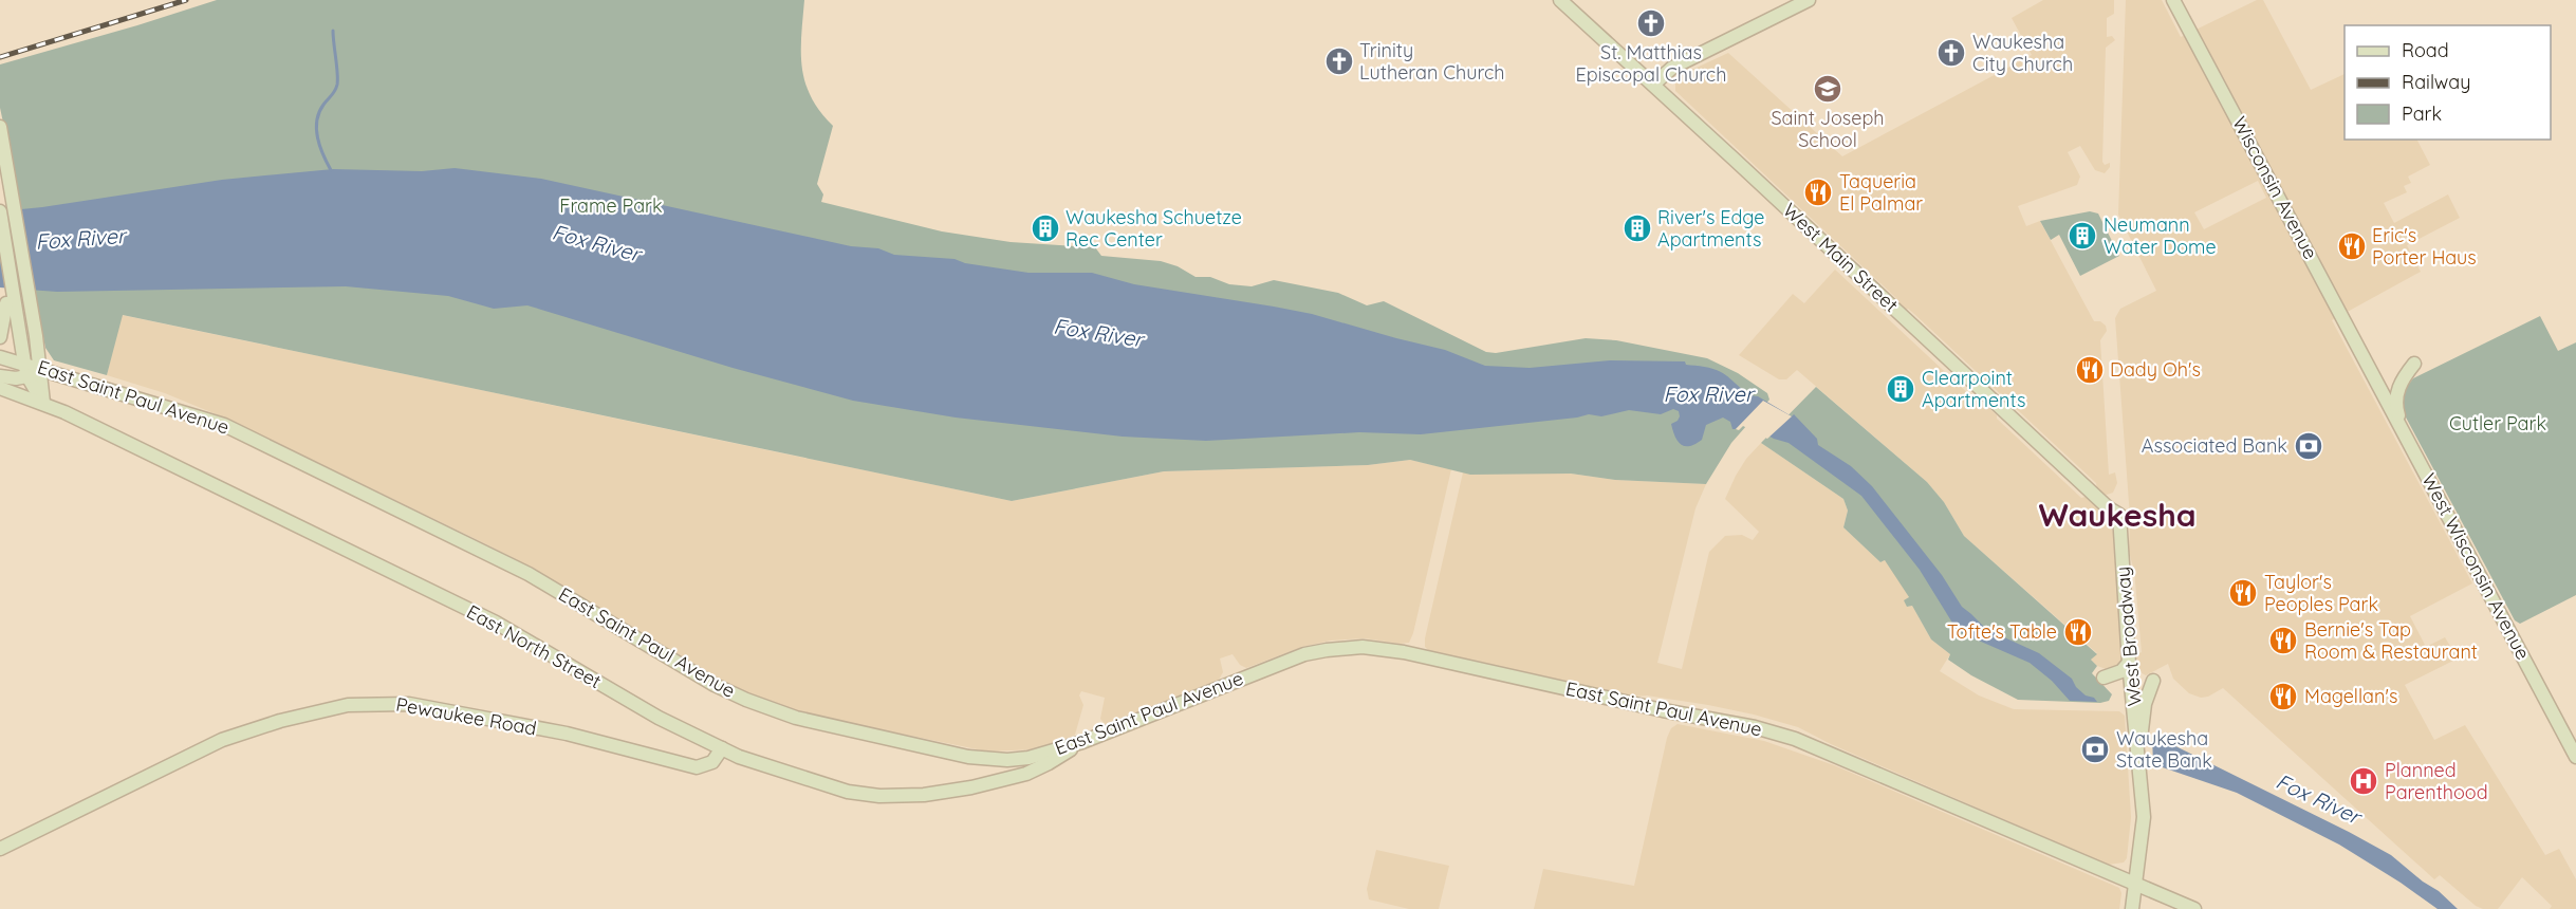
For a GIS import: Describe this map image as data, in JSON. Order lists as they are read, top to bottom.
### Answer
{
  "streets": {
    "main road": [
      "Wisconsin Avenue",
      "West Main Street",
      "East Saint Paul Avenue",
      "West Wisconsin Avenue",
      "West Broadway",
      "East North Street",
      "Pewaukee Road"
    ]
  },
  "crossings": [
    ["Wisconsin Avenue", "West Wisconsin Avenue"],
    ["West Main Street", "West Broadway"],
    ["East Saint Paul Avenue", "West Broadway"],
    ["East Saint Paul Avenue", "East North Street"],
    ["East North Street", "Pewaukee Road"]
  ],
  "districts": ["Waukesha"],
  "water": ["Fox River"],
  "parks": ["Frame Park", "Cutler Park"],
  "places": {
    "church": ["St. Matthias Episcopal Church", "Waukesha City Church", "Trinity Lutheran Church"],
    "school or university": ["Saint Joseph School"],
    "restaurant": [
      "Taqueria El Palmar",
      "Eric's Porter Haus",
      "Dady Oh's",
      "Taylor's Peoples Park",
      "Tofte's Table",
      "Bernie's Tap Room & Restaurant",
      "Magellan's"
    ],
    "building": [
      "Waukesha Schuetze Rec Center",
      "River's Edge Apartments",
      "Neumann Water Dome",
      "Clearpoint Apartments"
    ],
    "bank": ["Associated Bank", "Waukesha State Bank"],
    "hospital": ["Planned Parenthood"]
  },
  "legend": ["Road", "Railway", "Park"]
}
